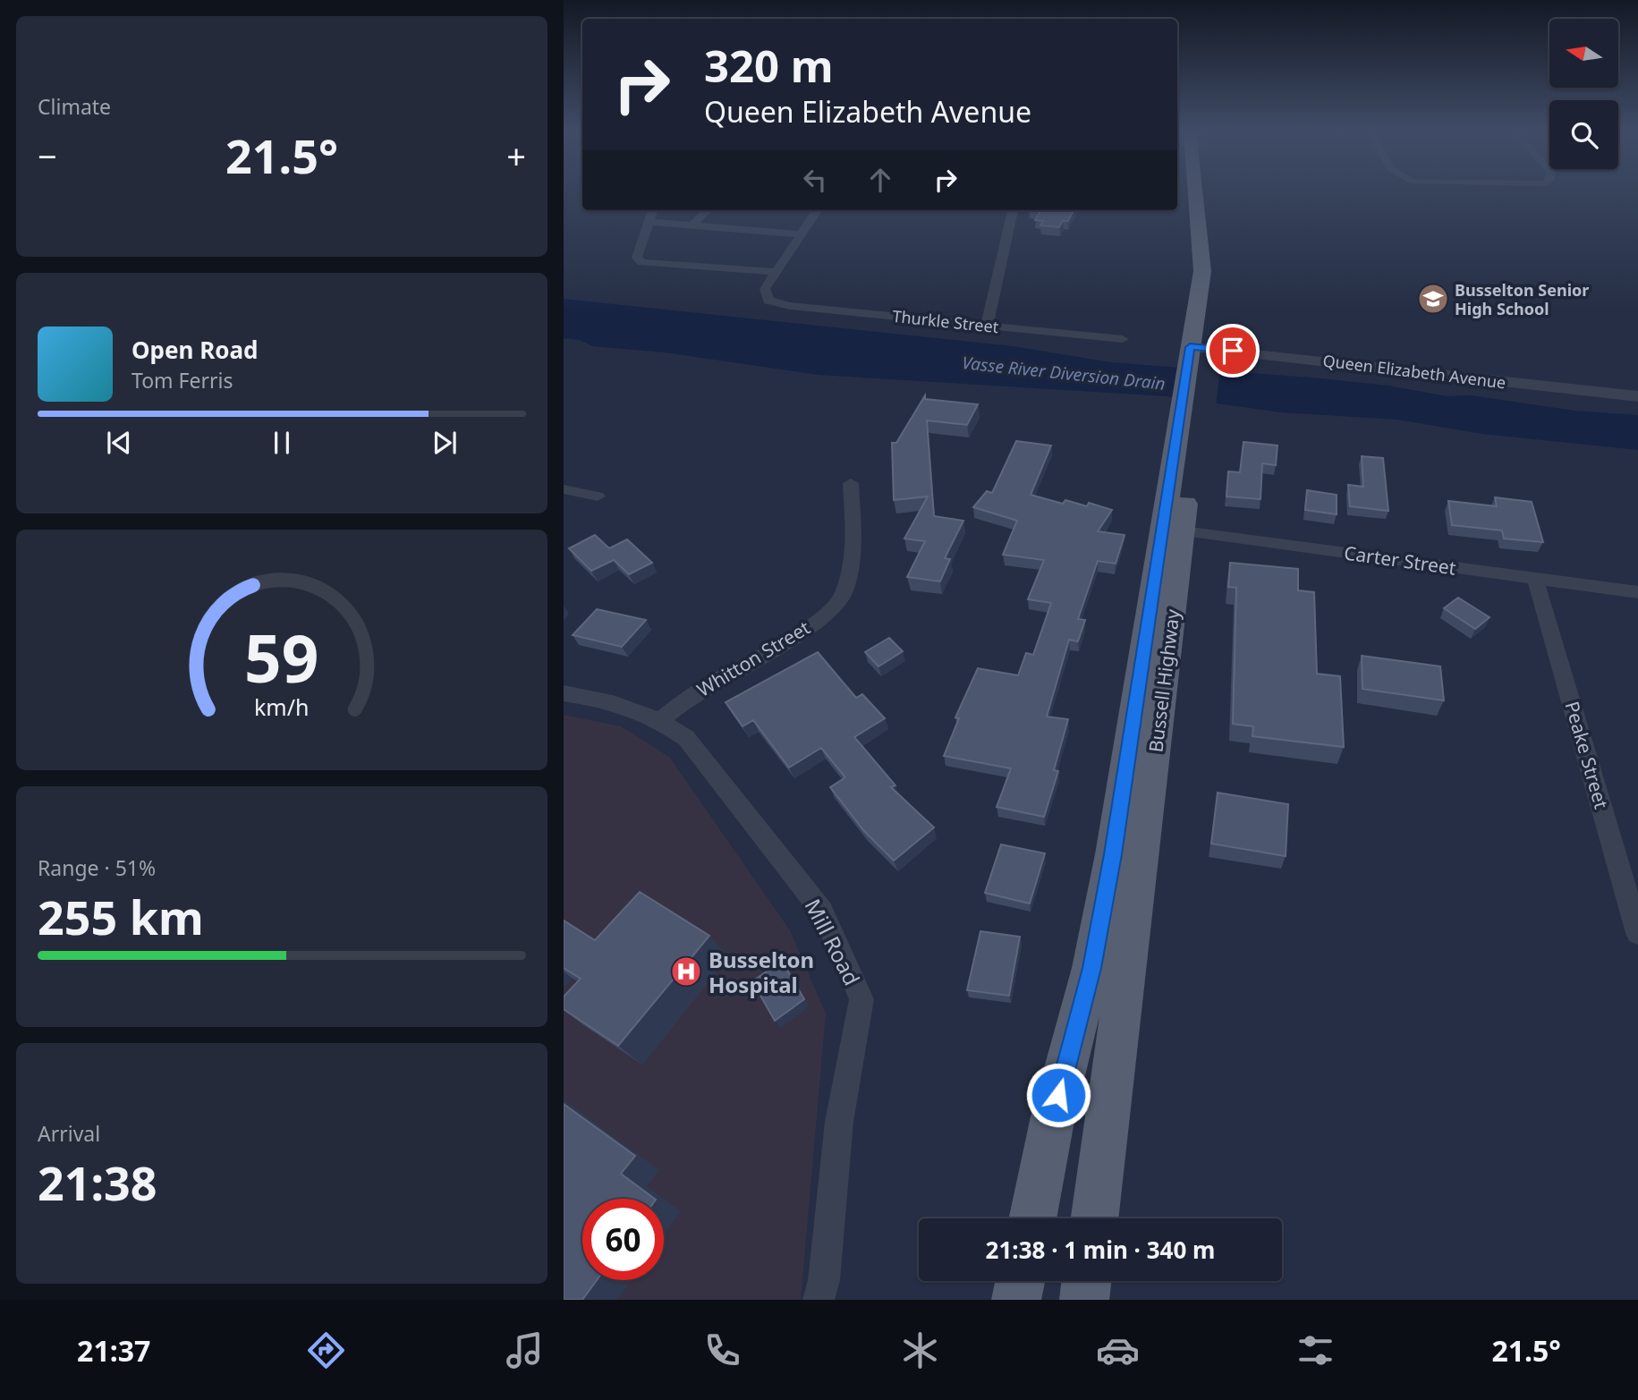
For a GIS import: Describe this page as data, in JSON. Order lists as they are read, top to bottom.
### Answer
{
  "streets": {
    "main road": ["Bussell Highway"],
    "street": [
      "Thurkle Street",
      "Queen Elizabeth Avenue",
      "Carter Street",
      "Whitton Street",
      "Peake Street",
      "Mill Road"
    ]
  },
  "crossings": [
    ["Queen Elizabeth Avenue", "Bussell Highway"],
    ["Carter Street", "Bussell Highway"],
    ["Carter Street", "Peake Street"],
    ["Whitton Street", "Mill Road"]
  ],
  "water": ["Vasse River Diversion Drain"],
  "places": {
    "school or university": ["Busselton Senior High School"],
    "hospital": ["Busselton Hospital"]
  },
  "north": "left",
  "page": {
    "tile": [
      "Climate",
      ["Range · 51%", "255 km"],
      ["Arrival", "21:38"]
    ],
    "turn": ["320 m", "Queen Elizabeth Avenue"],
    "heat": ["−", "21.5°", "+"],
    "song": ["Open Road", "Tom Ferris"],
    "limit": "60",
    "trip": "21:38 · 1 min · 340 m",
    "tabs": ["21:37", "21.5°"],
    "gauge": ["59", "km/h"]
  }
}
